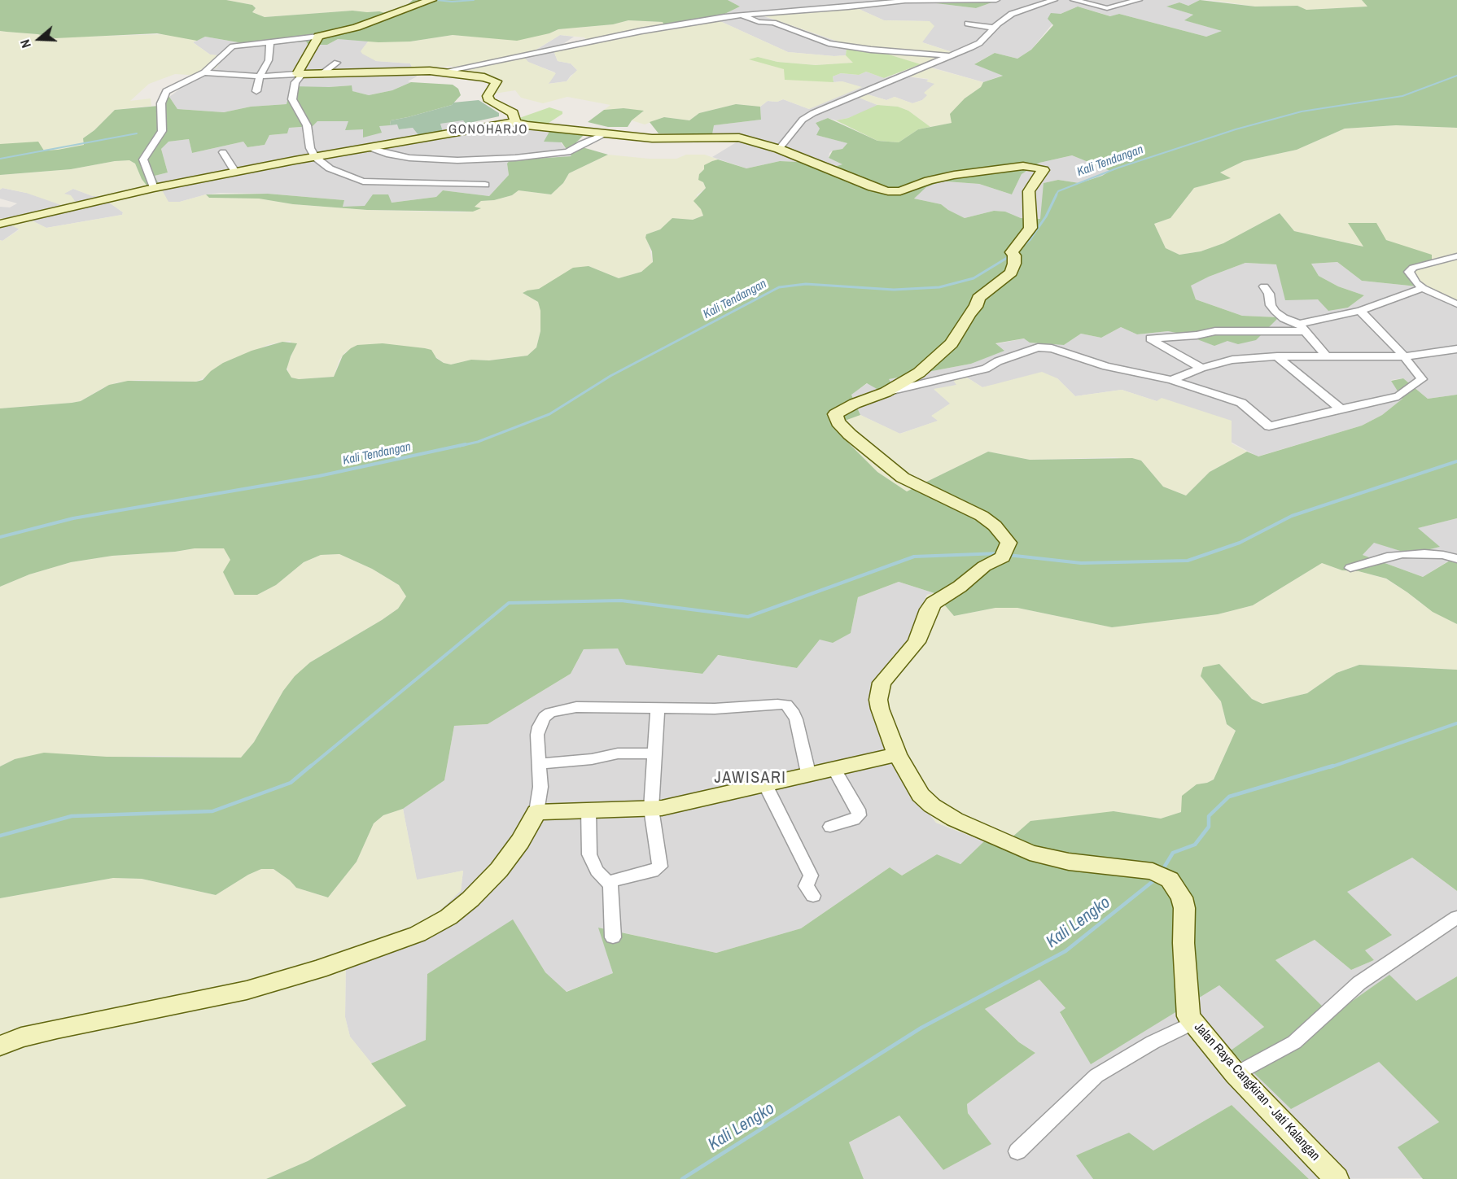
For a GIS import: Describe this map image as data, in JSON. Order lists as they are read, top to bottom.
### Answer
{
  "streets": {
    "street": ["Jalan Raya Cangkiran - Jati Kalangan"]
  },
  "districts": ["GONOHARJO", "JAWISARI"],
  "water": ["Kali Tendangan", "Kali Lengko"],
  "north": "left"
}
